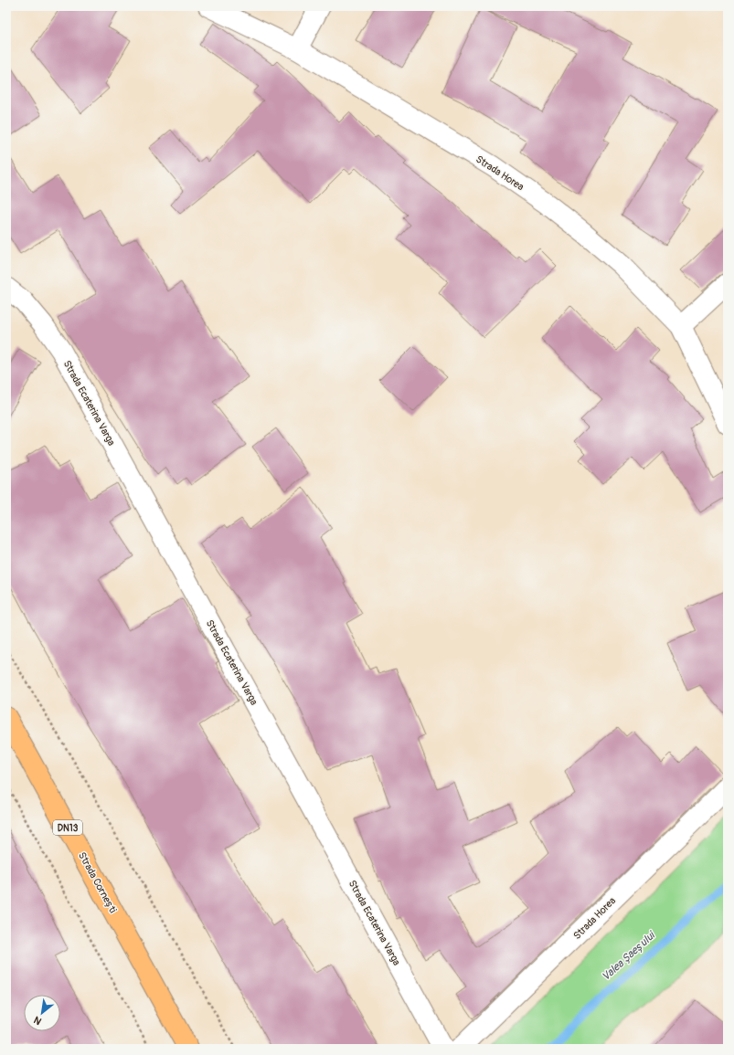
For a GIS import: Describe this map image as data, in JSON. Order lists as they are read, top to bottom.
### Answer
{
  "streets": {
    "highway": ["DN13", "Strada Cornești"],
    "street": ["Strada Horea", "Strada Ecaterina Varga"]
  },
  "water": ["Valea Șaeșului"],
  "north": "bottom left"
}
